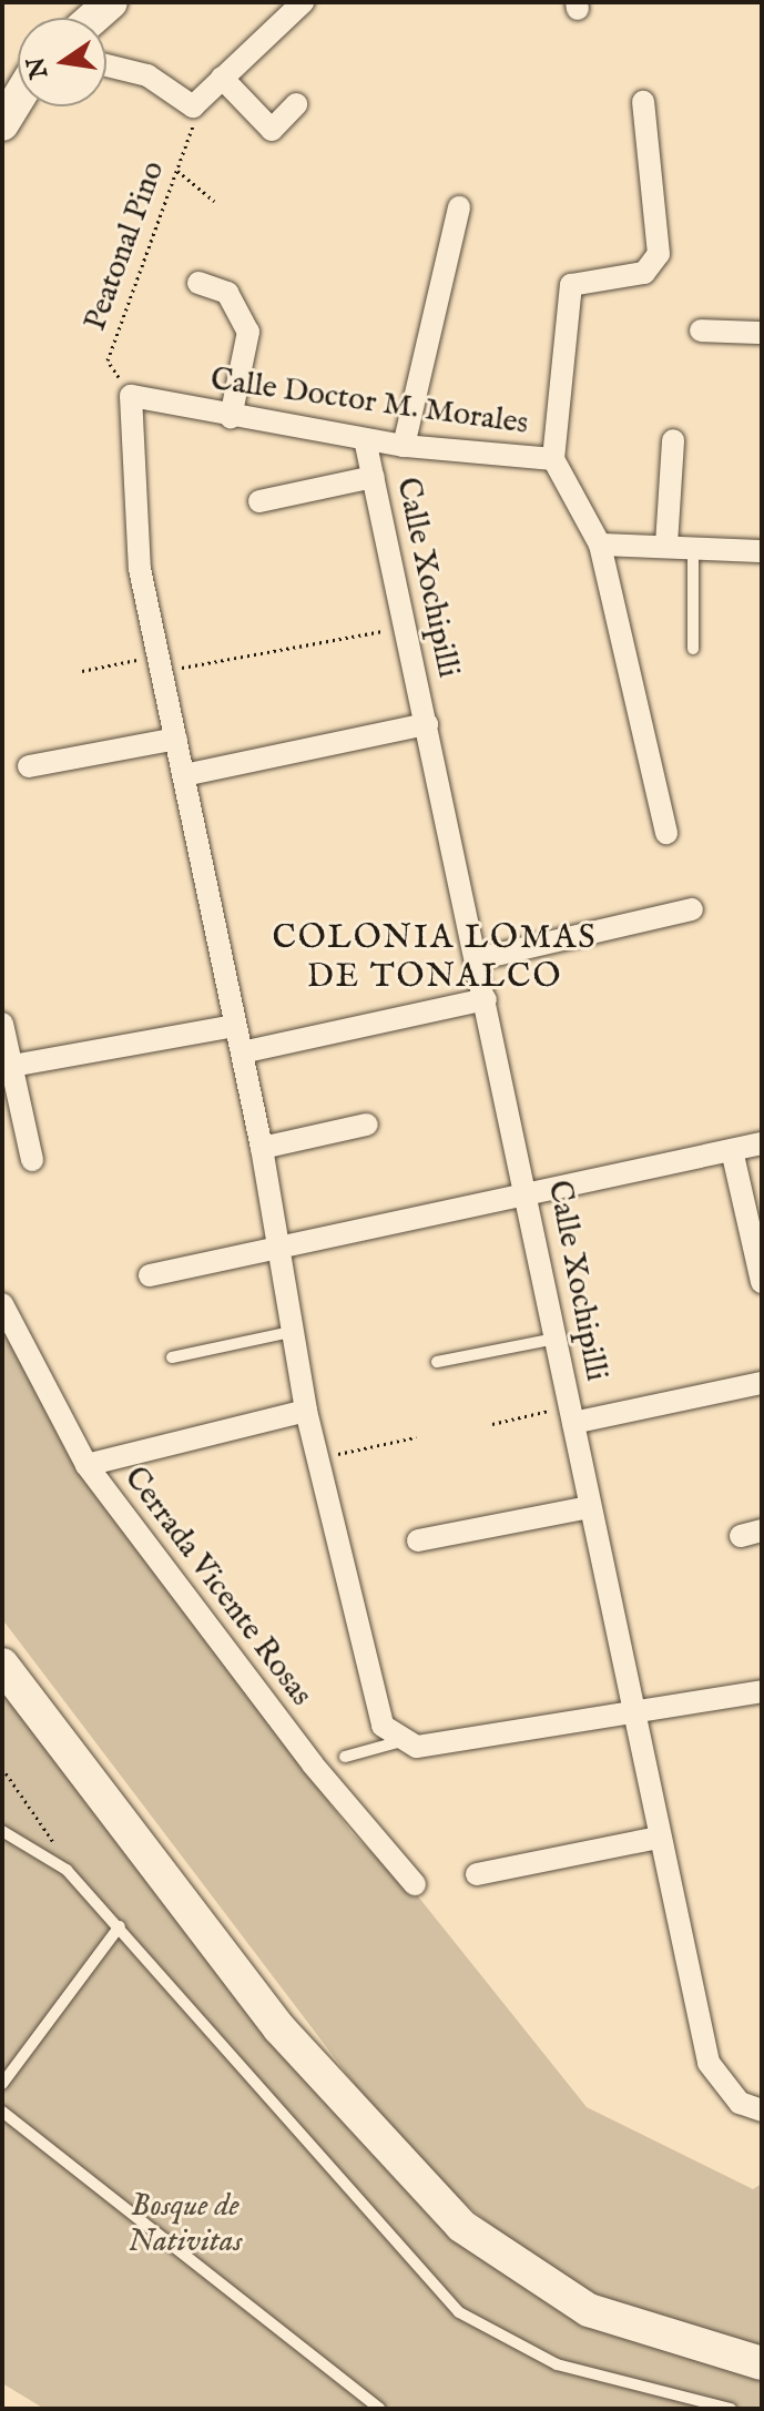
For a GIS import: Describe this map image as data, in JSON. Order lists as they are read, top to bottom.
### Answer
{
  "streets": {
    "street": ["Calle Doctor M. Morales", "Calle Xochipilli", "Cerrada Vicente Rosas"],
    "path": ["Peatonal Pino"]
  },
  "crossings": [
    ["Peatonal Pino", "Calle Doctor M. Morales"],
    ["Calle Doctor M. Morales", "Calle Xochipilli"]
  ],
  "districts": ["COLONIA LOMAS DE TONALCO"],
  "parks": ["Bosque de Nativitas"],
  "north": "left"
}
